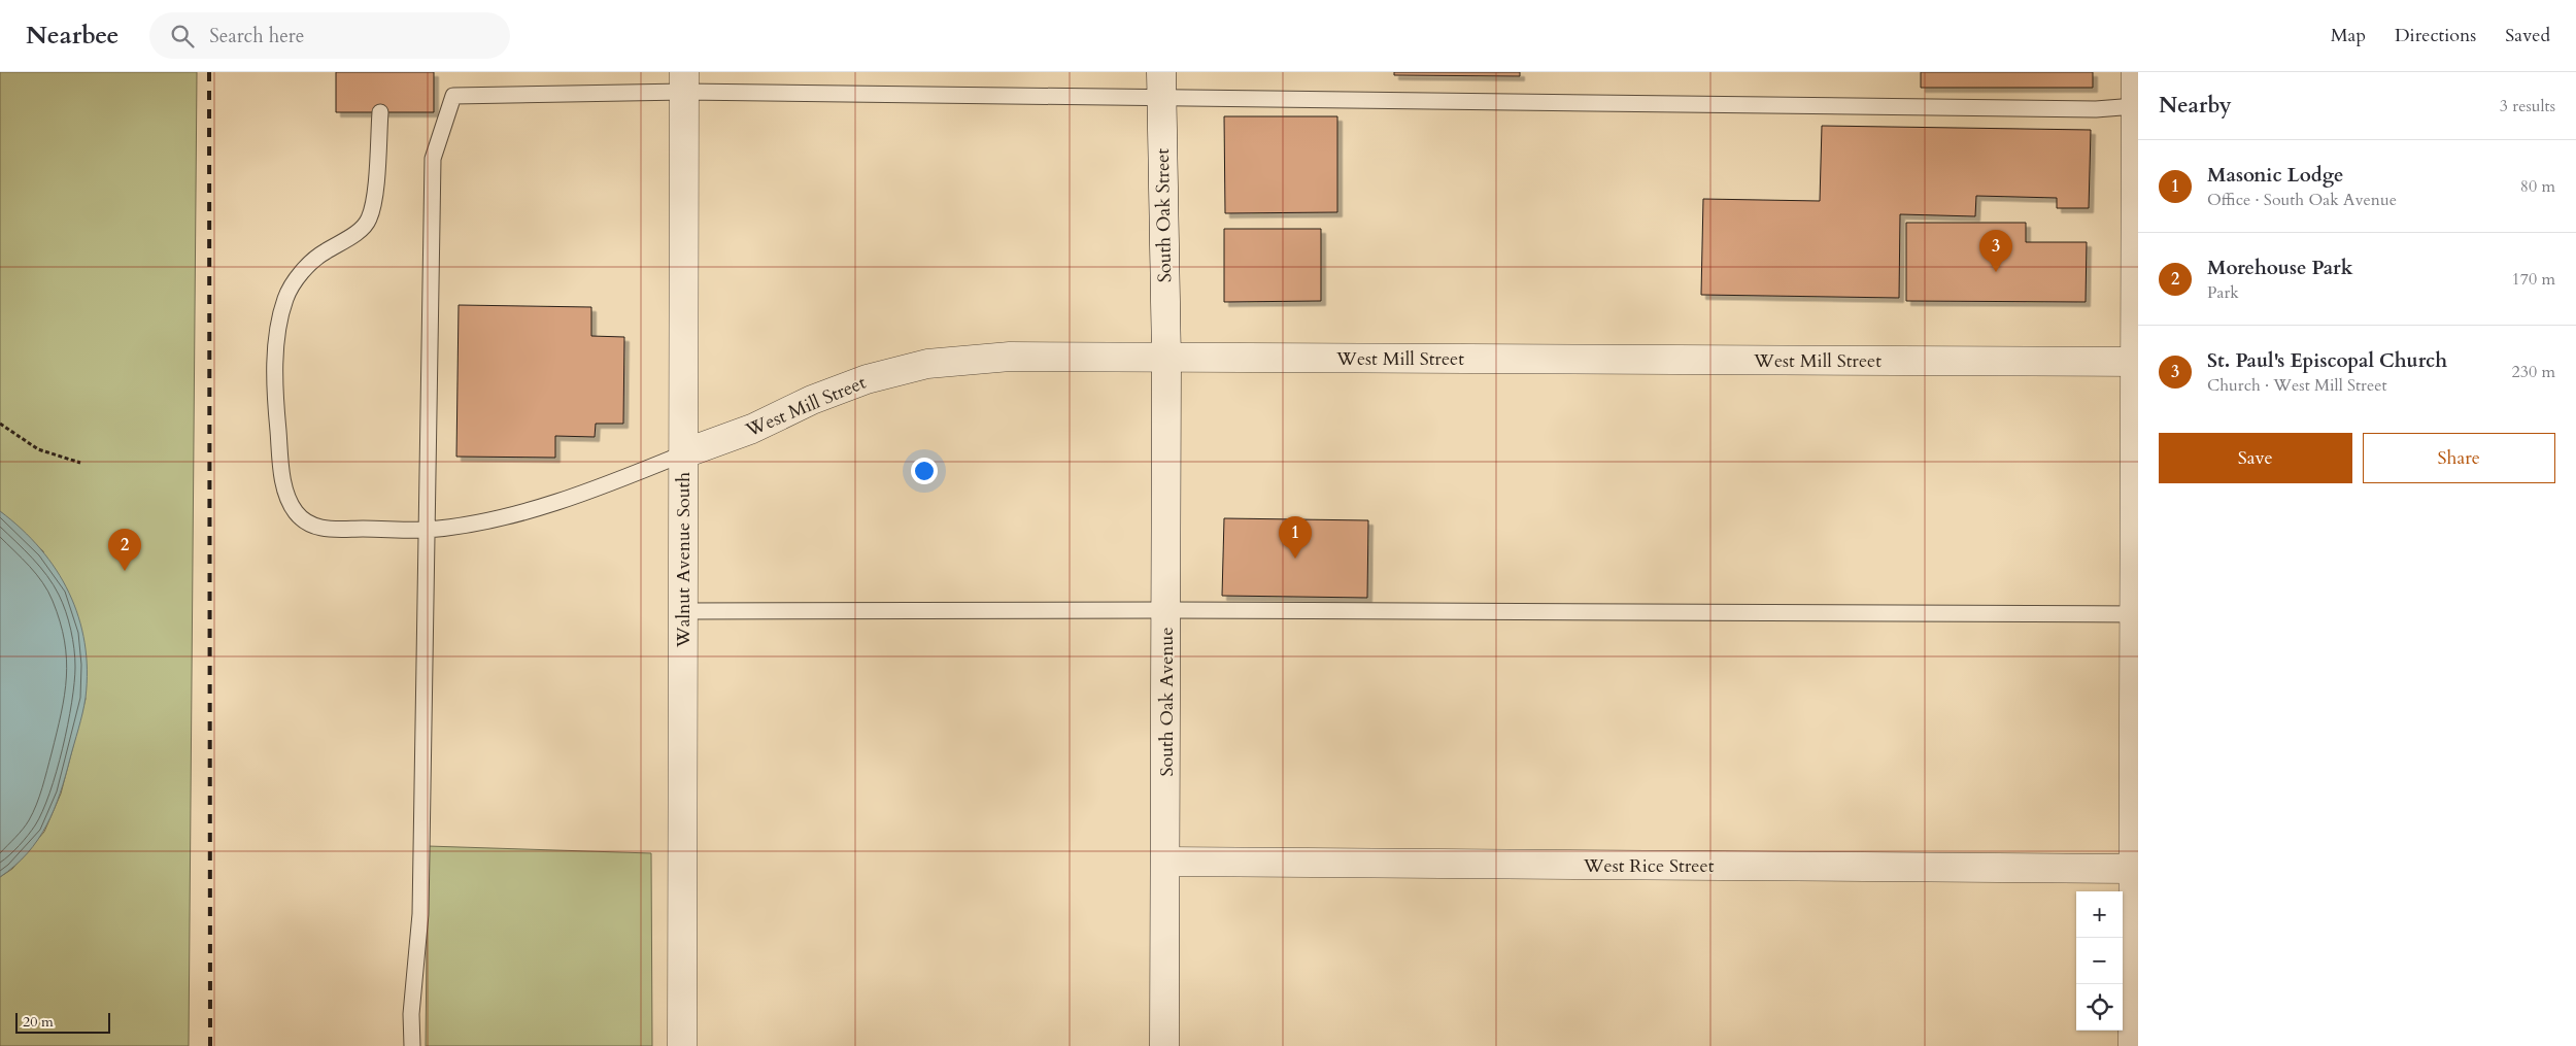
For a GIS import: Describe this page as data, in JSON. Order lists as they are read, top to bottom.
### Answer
{
  "streets": {
    "street": [
      "South Oak Street",
      "West Mill Street",
      "Walnut Avenue South",
      "South Oak Avenue",
      "West Rice Street"
    ]
  },
  "crossings": [
    ["South Oak Street", "West Mill Street"],
    ["South Oak Street", "South Oak Avenue"],
    ["West Mill Street", "Walnut Avenue South"],
    ["West Mill Street", "South Oak Avenue"],
    ["South Oak Avenue", "West Rice Street"]
  ],
  "scale_bar": "20 m",
  "page": {
    "header": "Nearbee",
    "search": "Search here",
    "nav": ["Map", "Directions", "Saved"],
    "heading": ["Nearby", "3 results"],
    "list": [
      {
        "mark": "1",
        "name": "Masonic Lodge",
        "note": "Office · South Oak Avenue",
        "value": "80 m"
      },
      {
        "mark": "2",
        "name": "Morehouse Park",
        "note": "Park",
        "value": "170 m"
      },
      {
        "mark": "3",
        "name": "St. Paul's Episcopal Church",
        "note": "Church · West Mill Street",
        "value": "230 m"
      }
    ],
    "pins": ["3", "1", "2"],
    "buttons": ["Save", "Share"],
    "map_buttons": ["+", "−"],
    "scale": "20 m"
  }
}
